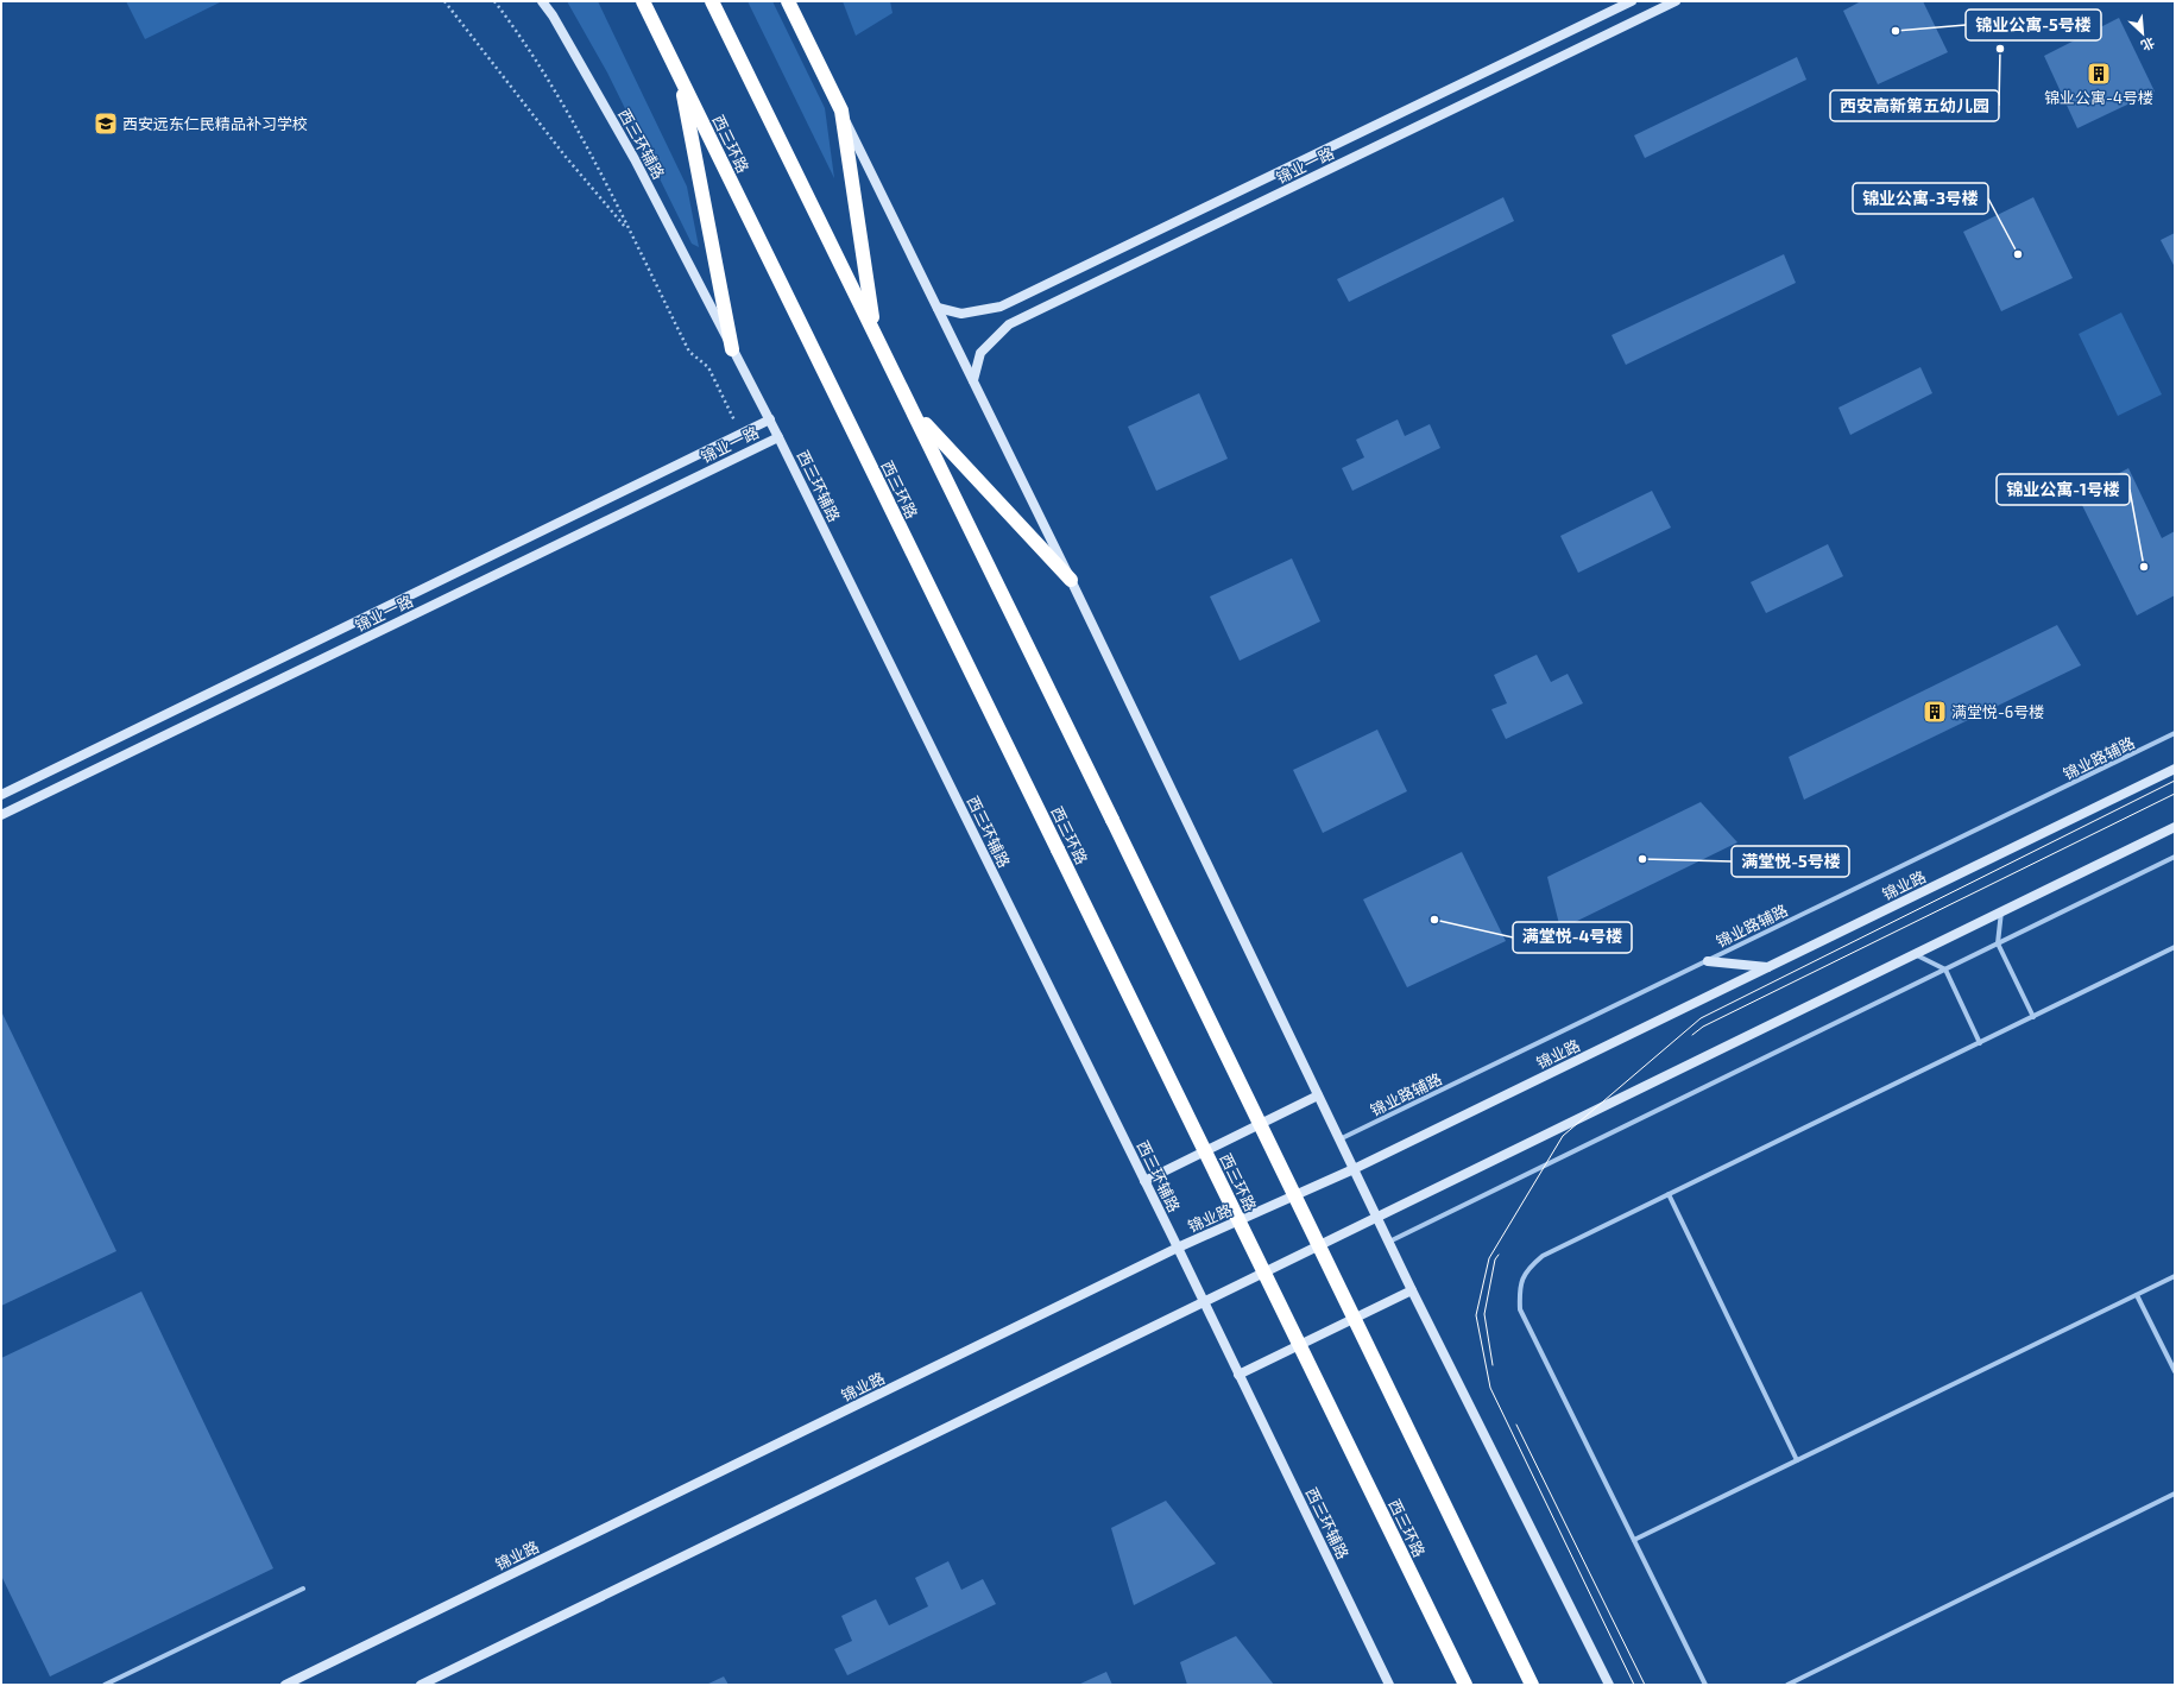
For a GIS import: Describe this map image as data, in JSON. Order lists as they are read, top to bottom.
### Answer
{
  "streets": {
    "highway": ["西三环路"],
    "main road": ["西三环辅路", "锦业一路", "锦业路"],
    "street": ["锦业路辅路"]
  },
  "crossings": [
    ["西三环辅路", "锦业一路"],
    ["西三环辅路", "锦业路"]
  ],
  "places": {
    "other": [
      "锦业公寓-5号楼",
      "西安高新第五幼儿园",
      "锦业公寓-3号楼",
      "锦业公寓-1号楼",
      "满堂悦-5号楼",
      "满堂悦-4号楼"
    ],
    "building": ["锦业公寓-4号楼", "满堂悦-6号楼"],
    "school or university": ["西安远东仁民精品补习学校"]
  },
  "north": "bottom right"
}
